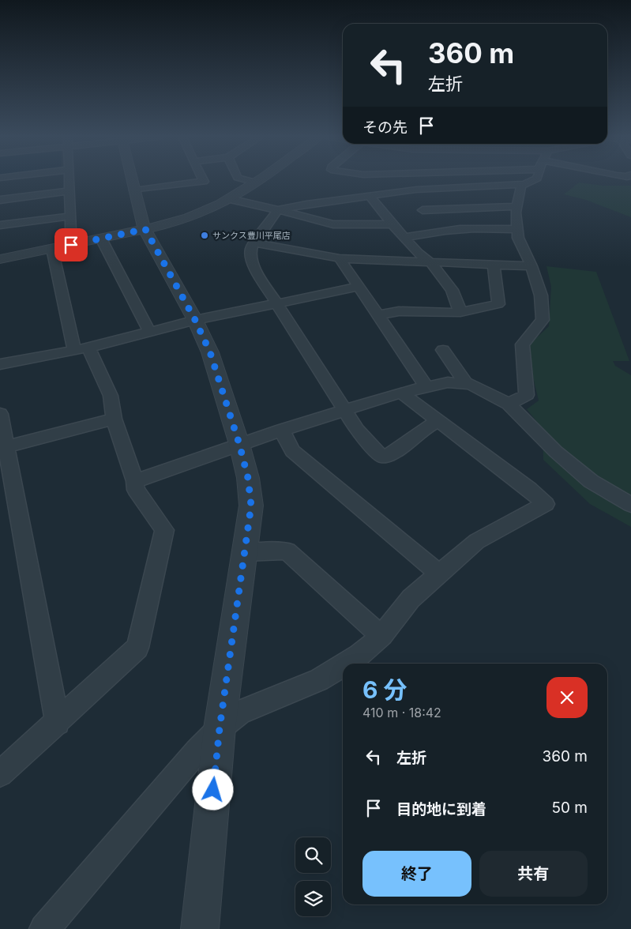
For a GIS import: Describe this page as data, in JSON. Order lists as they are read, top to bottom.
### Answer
{
  "places": ["サンクス豊川平尾店"],
  "page": {
    "turn": ["360 m", "左折"],
    "then": "その先",
    "heading": ["6 分", "410 m · 18:42"],
    "list": [
      {
        "name": "左折",
        "value": "360 m"
      },
      {
        "name": "目的地に到着",
        "value": "50 m"
      }
    ],
    "buttons": ["終了", "共有"]
  }
}
